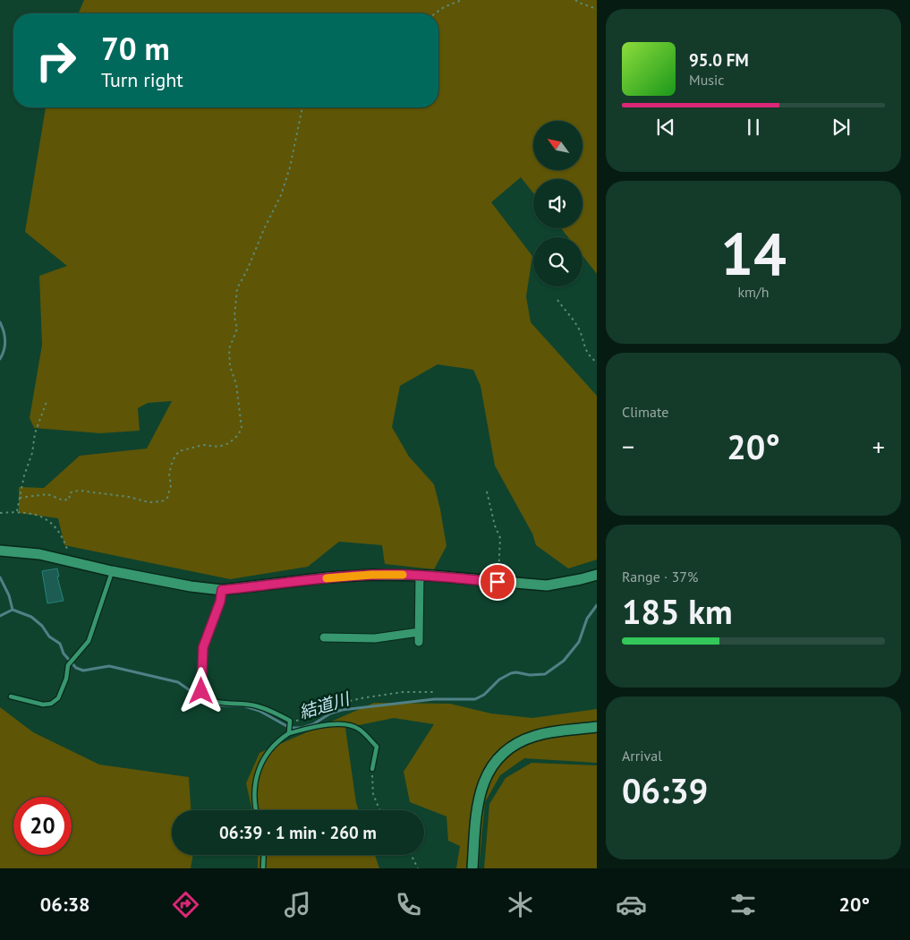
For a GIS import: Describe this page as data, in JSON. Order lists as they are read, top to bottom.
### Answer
{
  "water": ["結道川"],
  "north": "top left",
  "page": {
    "turn": ["70 m", "Turn right"],
    "song": ["95.0 FM", "Music"],
    "tile": [
      ["14", "km/h"],
      "Climate",
      ["Range · 37%", "185 km"],
      ["Arrival", "06:39"]
    ],
    "heat": ["−", "20°", "+"],
    "limit": "20",
    "trip": "06:39 · 1 min · 260 m",
    "tabs": ["06:38", "20°"]
  }
}
